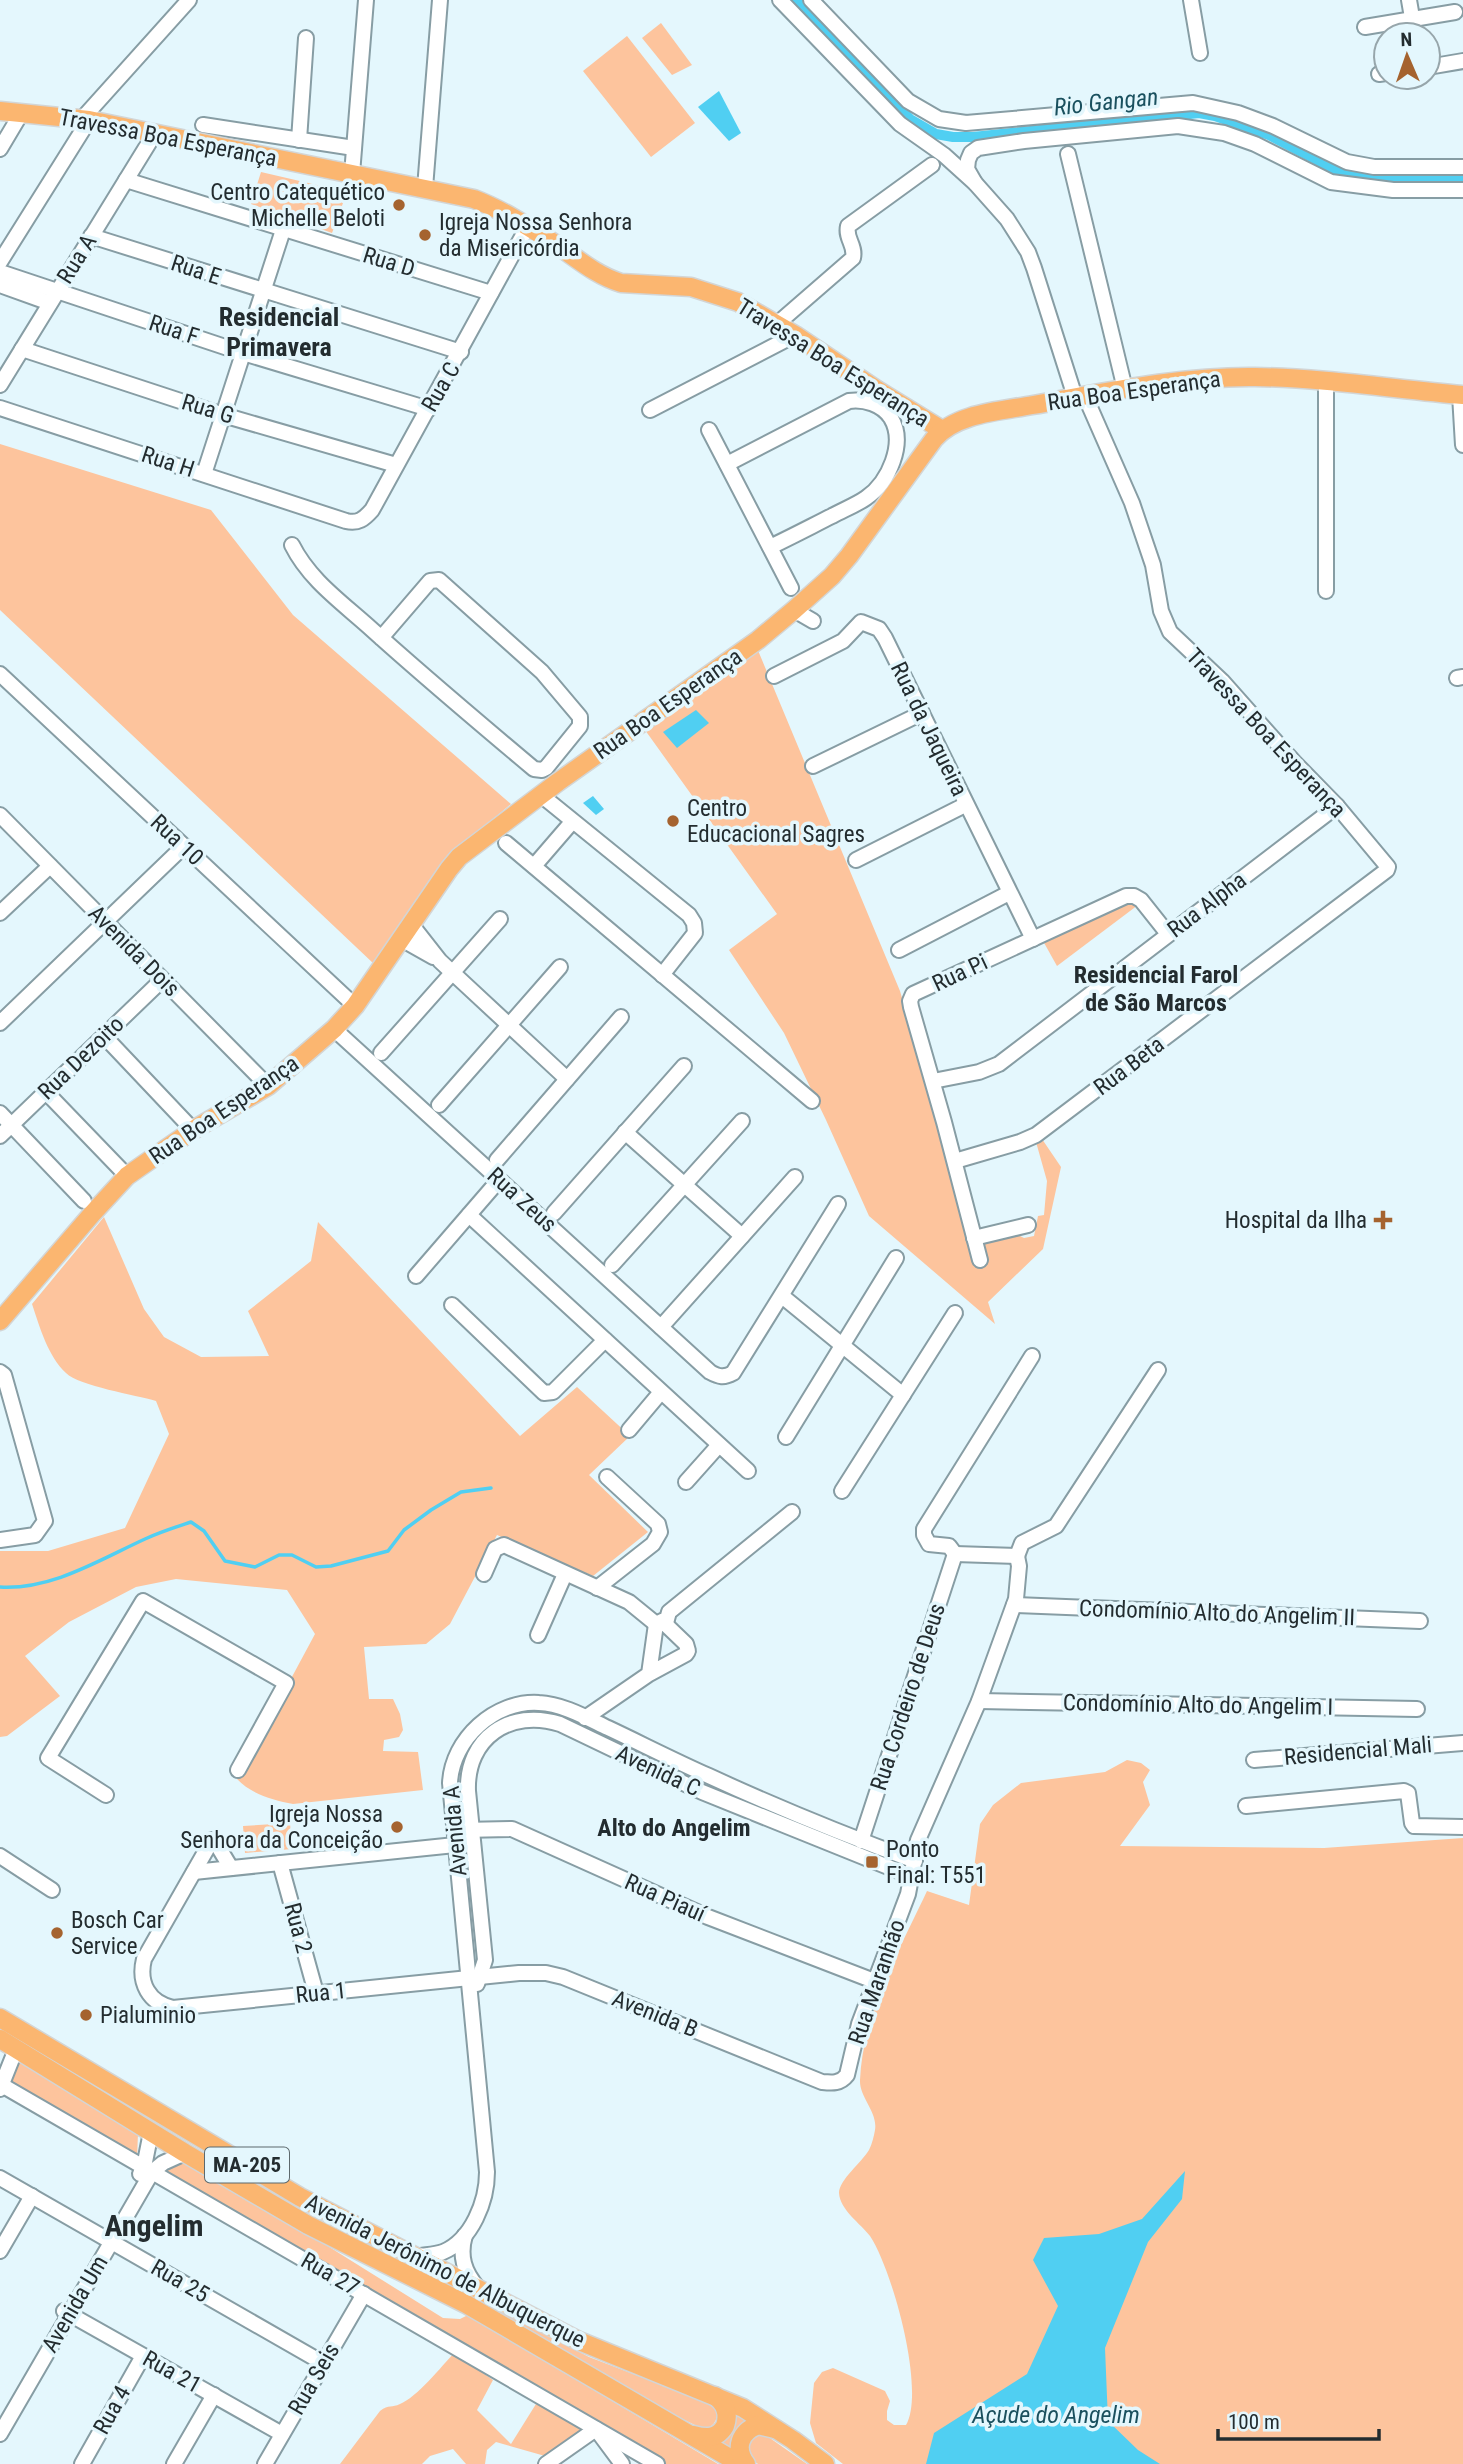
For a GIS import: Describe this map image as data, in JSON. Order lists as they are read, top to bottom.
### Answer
{
  "streets": {
    "main road": [
      "Travessa Boa Esperança",
      "Rua Boa Esperança",
      "MA-205",
      "Avenida Jerônimo de Albuquerque"
    ],
    "street": [
      "Rua A",
      "Rua D",
      "Rua E",
      "Rua F",
      "Rua C",
      "Rua G",
      "Rua H",
      "Rua da Jaqueira",
      "Rua 10",
      "Rua Alpha",
      "Avenida Dois",
      "Rua Pi",
      "Rua Dezoito",
      "Rua Beta",
      "Rua Zeus",
      "Condomínio Alto do Angelim II",
      "Rua Cordeiro de Deus",
      "Condomínio Alto do Angelim I",
      "Residencial Mali",
      "Avenida C",
      "Avenida A",
      "Rua Piauí",
      "Rua 2",
      "Rua Maranhão",
      "Rua 1",
      "Avenida B",
      "Rua 27",
      "Rua 25",
      "Avenida Um",
      "Rua 21",
      "Rua Seis",
      "Rua 4"
    ]
  },
  "crossings": [
    ["Travessa Boa Esperança", "Rua A"],
    ["Travessa Boa Esperança", "Rua C"],
    ["Travessa Boa Esperança", "Rua Boa Esperança"],
    ["Travessa Boa Esperança", "Rua Alpha"],
    ["Travessa Boa Esperança", "Rua Beta"],
    ["Rua A", "Rua D"],
    ["Rua A", "Rua E"],
    ["Rua A", "Rua F"],
    ["Rua A", "Rua G"],
    ["Rua D", "Rua C"],
    ["Rua E", "Rua C"],
    ["Rua F", "Rua C"],
    ["Rua C", "Rua G"],
    ["Rua C", "Rua H"],
    ["Rua Boa Esperança", "Rua 10"],
    ["Rua Boa Esperança", "Avenida Dois"],
    ["Rua Boa Esperança", "Rua Zeus"],
    ["Rua da Jaqueira", "Rua Pi"],
    ["Rua Alpha", "Rua Pi"],
    ["Avenida Dois", "Rua Dezoito"],
    ["Rua Pi", "Rua Beta"],
    ["Rua Cordeiro de Deus", "Avenida C"],
    ["Avenida C", "Avenida A"],
    ["Avenida C", "Rua Maranhão"],
    ["Avenida A", "Rua Piauí"],
    ["Avenida A", "Rua 1"],
    ["Avenida A", "Avenida B"],
    ["Avenida A", "Avenida Jerônimo de Albuquerque"],
    ["Rua Piauí", "Rua 2"],
    ["Rua Piauí", "Rua Maranhão"],
    ["Rua Piauí", "Rua 1"],
    ["Rua 2", "Rua 1"],
    ["Rua Maranhão", "Avenida B"],
    ["Rua 1", "Avenida B"],
    ["Avenida Jerônimo de Albuquerque", "Avenida Um"],
    ["Rua 27", "Avenida Um"],
    ["Rua 27", "Rua Seis"],
    ["Rua 25", "Avenida Um"],
    ["Rua 25", "Rua Seis"],
    ["Avenida Um", "Rua 21"],
    ["Rua 21", "Rua Seis"],
    ["Rua 21", "Rua 4"]
  ],
  "districts": [
    "Residencial Primavera",
    "Residencial Farol de São Marcos",
    "Alto do Angelim",
    "Angelim"
  ],
  "water": ["Rio Gangan", "Açude do Angelim"],
  "places": {
    "other": [
      "Centro Catequético Michelle Beloti",
      "Igreja Nossa Senhora da Misericórdia",
      "Centro Educacional Sagres",
      "Igreja Nossa Senhora da Conceição",
      "Bosch Car Service",
      "Pialuminio"
    ],
    "health": ["Hospital da Ilha"],
    "transit": ["Ponto Final: T551"]
  },
  "scale_bar": "100 m",
  "north": "top"
}
